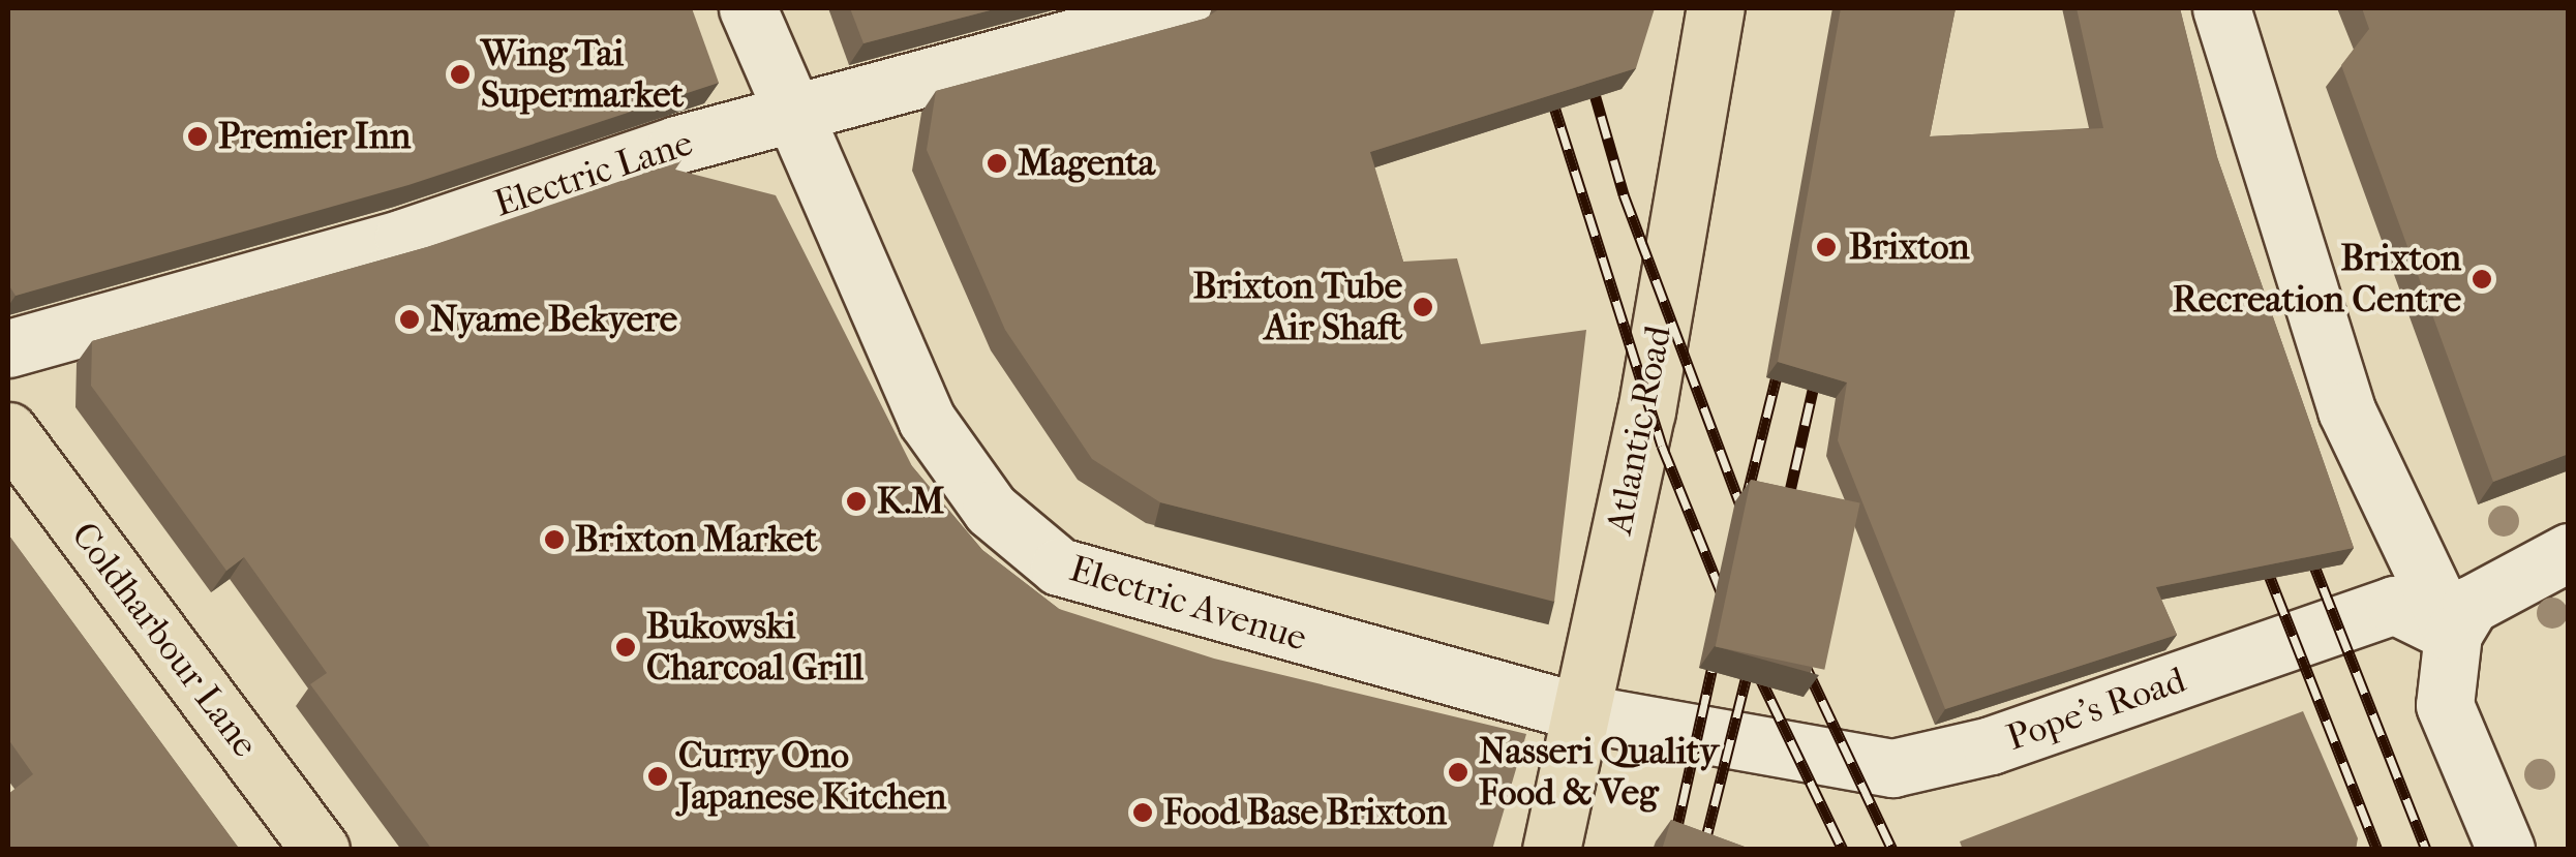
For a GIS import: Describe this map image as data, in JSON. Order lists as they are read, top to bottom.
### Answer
{
  "streets": {
    "main road": ["Atlantic Road", "Coldharbour Lane"],
    "street": ["Electric Lane", "Electric Avenue", "Pope's Road"]
  },
  "crossings": [
    ["Electric Lane", "Electric Avenue"],
    ["Atlantic Road", "Electric Avenue"],
    ["Atlantic Road", "Pope's Road"],
    ["Electric Avenue", "Pope's Road"]
  ],
  "places": [
    "Wing Tai Supermarket",
    "Premier Inn",
    "Magenta",
    "Brixton",
    "Brixton Recreation Centre",
    "Brixton Tube Air Shaft",
    "Nyame Bekyere",
    "K.M",
    "Brixton Market",
    "Bukowski Charcoal Grill",
    "Nasseri Quality Food & Veg",
    "Curry Ono Japanese Kitchen",
    "Food Base Brixton"
  ]
}
